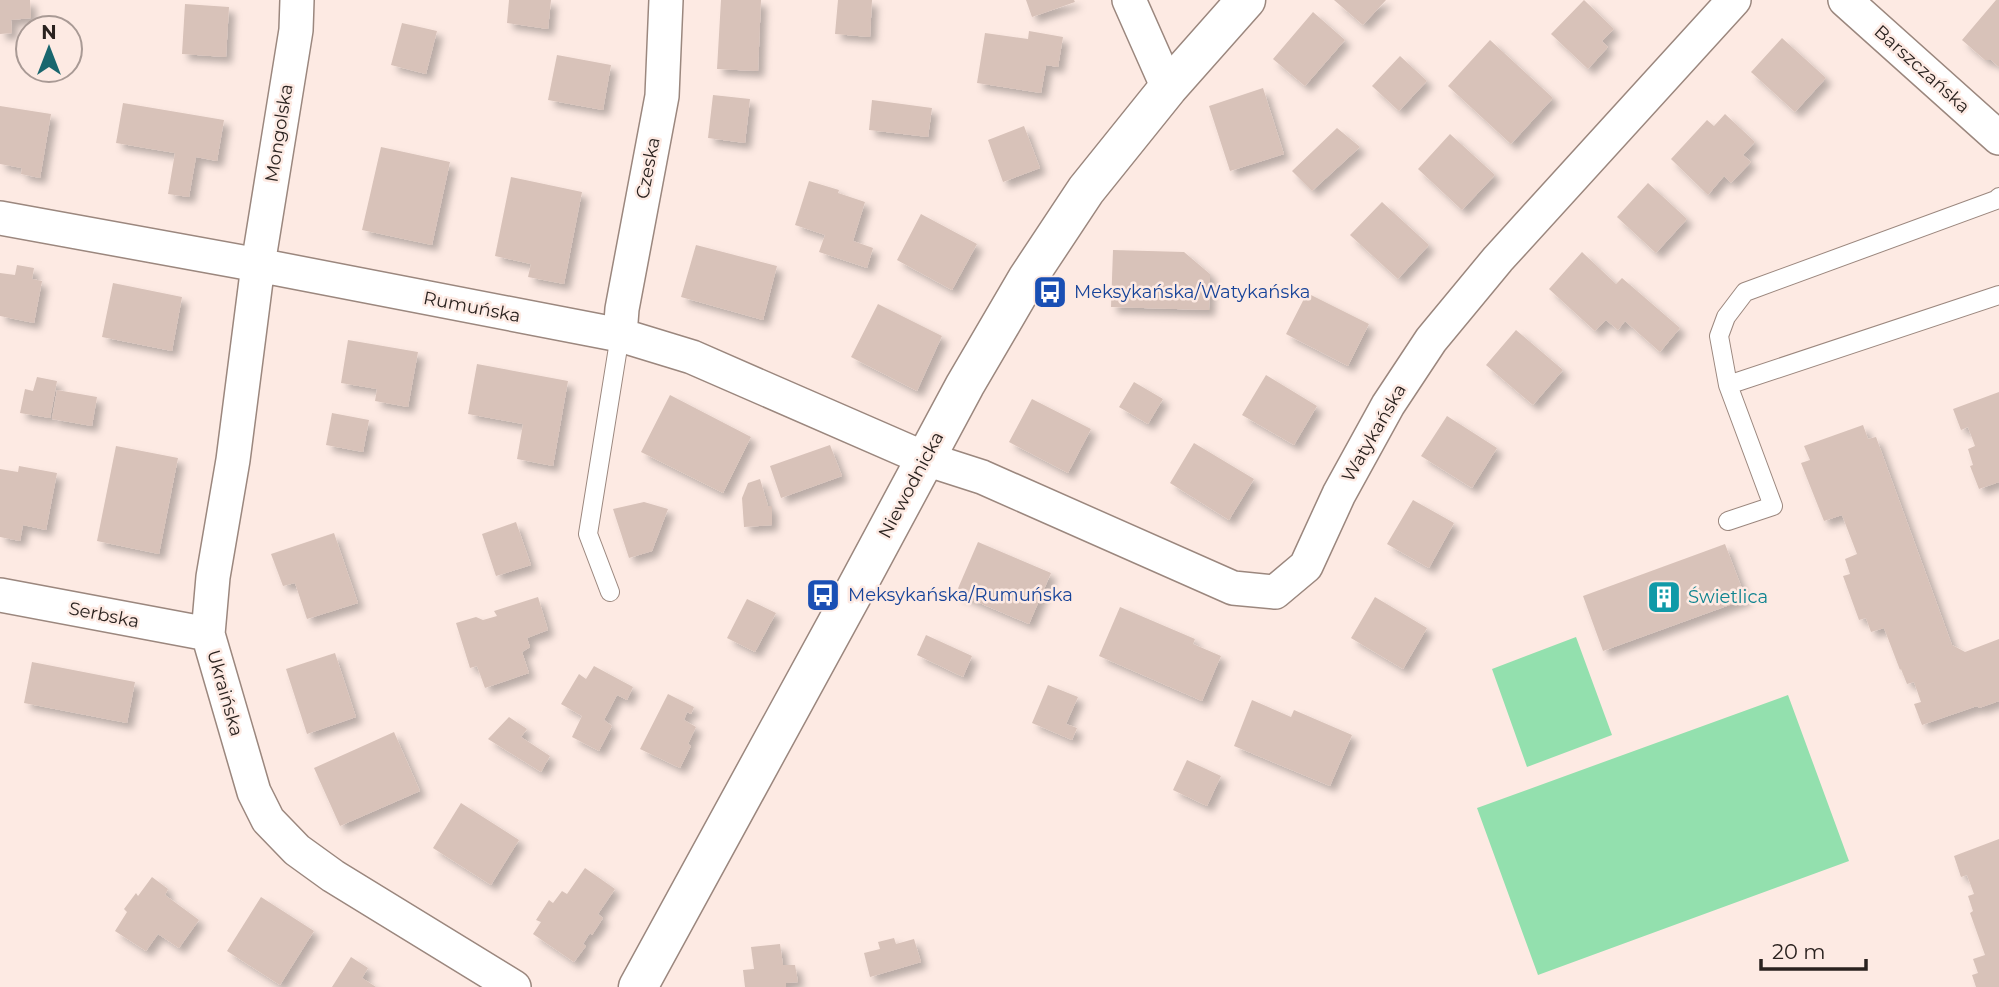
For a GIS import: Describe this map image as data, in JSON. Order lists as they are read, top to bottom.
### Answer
{
  "streets": {
    "street": [
      "Barszczańska",
      "Mongolska",
      "Czeska",
      "Rumuńska",
      "Watykańska",
      "Niewodnicka",
      "Serbska",
      "Ukraińska"
    ]
  },
  "crossings": [
    ["Mongolska", "Rumuńska"],
    ["Mongolska", "Ukraińska"],
    ["Czeska", "Rumuńska"],
    ["Rumuńska", "Watykańska"],
    ["Rumuńska", "Niewodnicka"],
    ["Rumuńska", "Ukraińska"],
    ["Watykańska", "Niewodnicka"],
    ["Serbska", "Ukraińska"]
  ],
  "places": {
    "bus stop": ["Meksykańska/Watykańska", "Meksykańska/Rumuńska"],
    "building": ["Świetlica"]
  },
  "scale_bar": "20 m",
  "north": "top"
}
